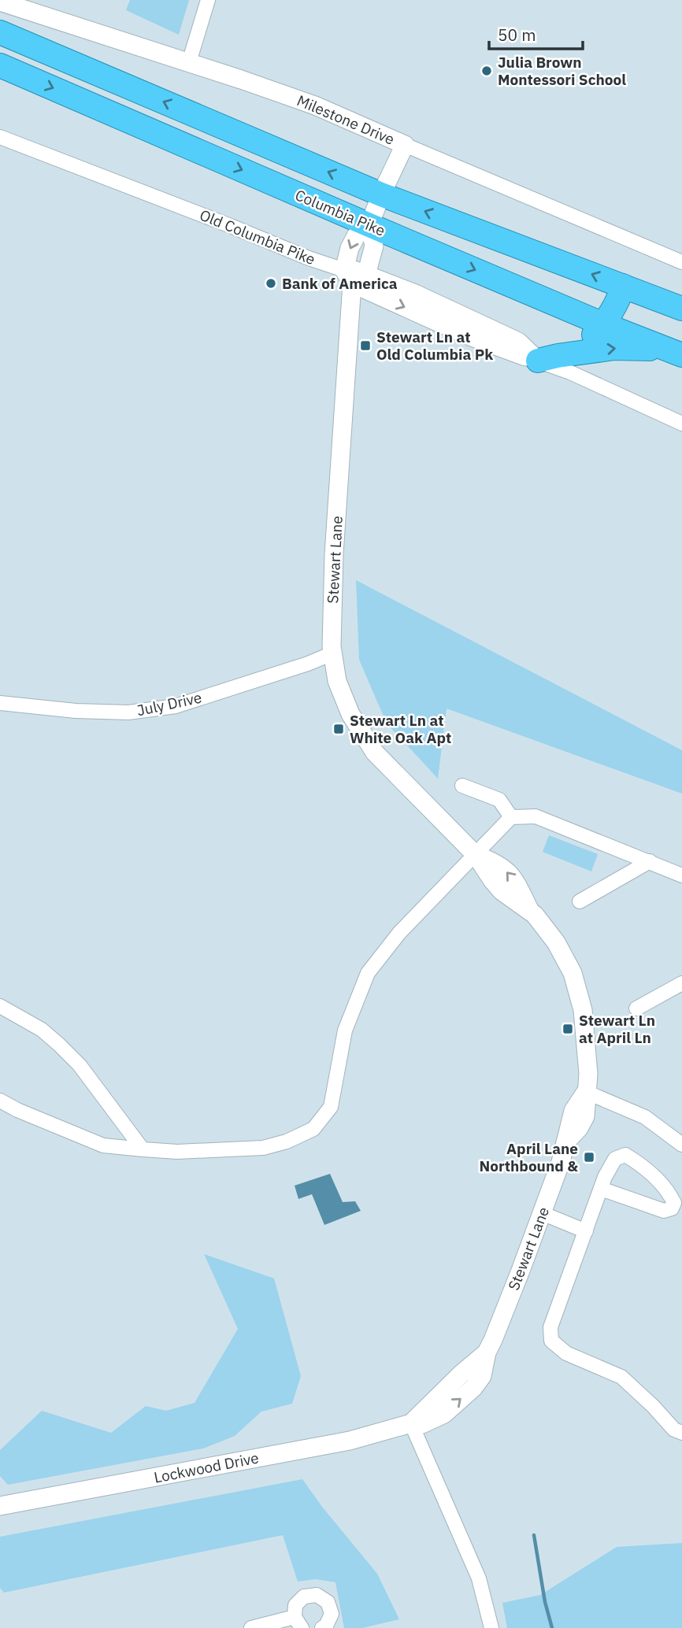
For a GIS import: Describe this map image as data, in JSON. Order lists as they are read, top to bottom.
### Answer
{
  "streets": {
    "highway": ["Columbia Pike"],
    "street": [
      "Milestone Drive",
      "Old Columbia Pike",
      "Stewart Lane",
      "July Drive",
      "Lockwood Drive"
    ]
  },
  "crossings": [
    ["Milestone Drive", "Stewart Lane"],
    ["Columbia Pike", "Stewart Lane"],
    ["Old Columbia Pike", "Stewart Lane"],
    ["Stewart Lane", "July Drive"],
    ["Stewart Lane", "Lockwood Drive"]
  ],
  "places": {
    "other": ["Julia Brown Montessori School", "Bank of America"],
    "transit": [
      "Stewart Ln at Old Columbia Pk",
      "Stewart Ln at White Oak Apt",
      "Stewart Ln at April Ln",
      "April Lane Northbound &"
    ]
  },
  "scale_bar": "50 m"
}
